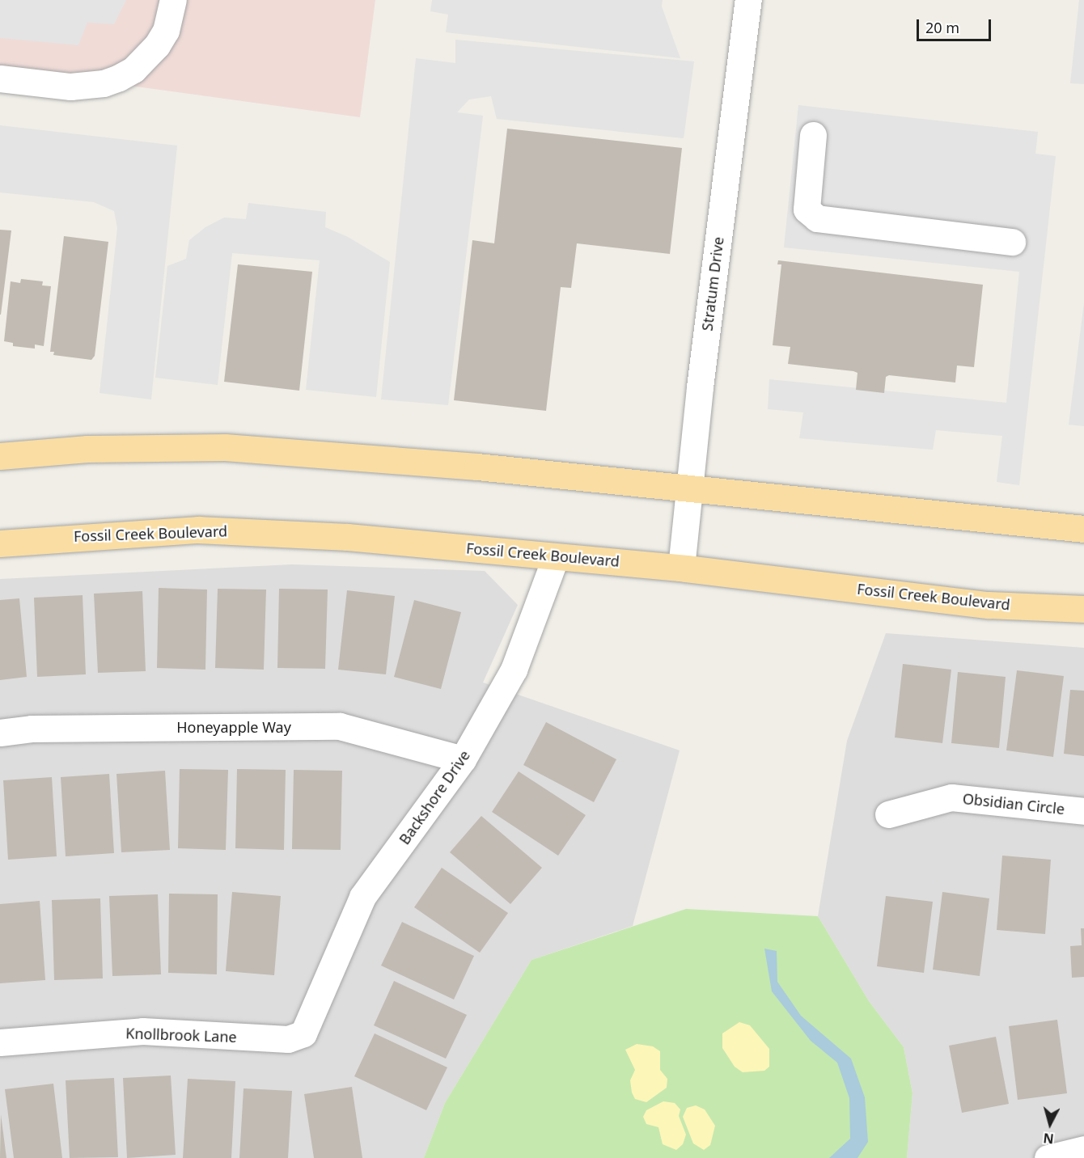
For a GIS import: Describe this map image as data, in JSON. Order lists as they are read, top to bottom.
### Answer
{
  "streets": {
    "main road": ["Fossil Creek Boulevard"],
    "street": [
      "Stratum Drive",
      "Honeyapple Way",
      "Backshore Drive",
      "Obsidian Circle",
      "Knollbrook Lane"
    ]
  },
  "crossings": [
    ["Stratum Drive", "Fossil Creek Boulevard"],
    ["Fossil Creek Boulevard", "Backshore Drive"],
    ["Honeyapple Way", "Backshore Drive"],
    ["Backshore Drive", "Knollbrook Lane"]
  ],
  "scale_bar": "20 m",
  "north": "bottom"
}
